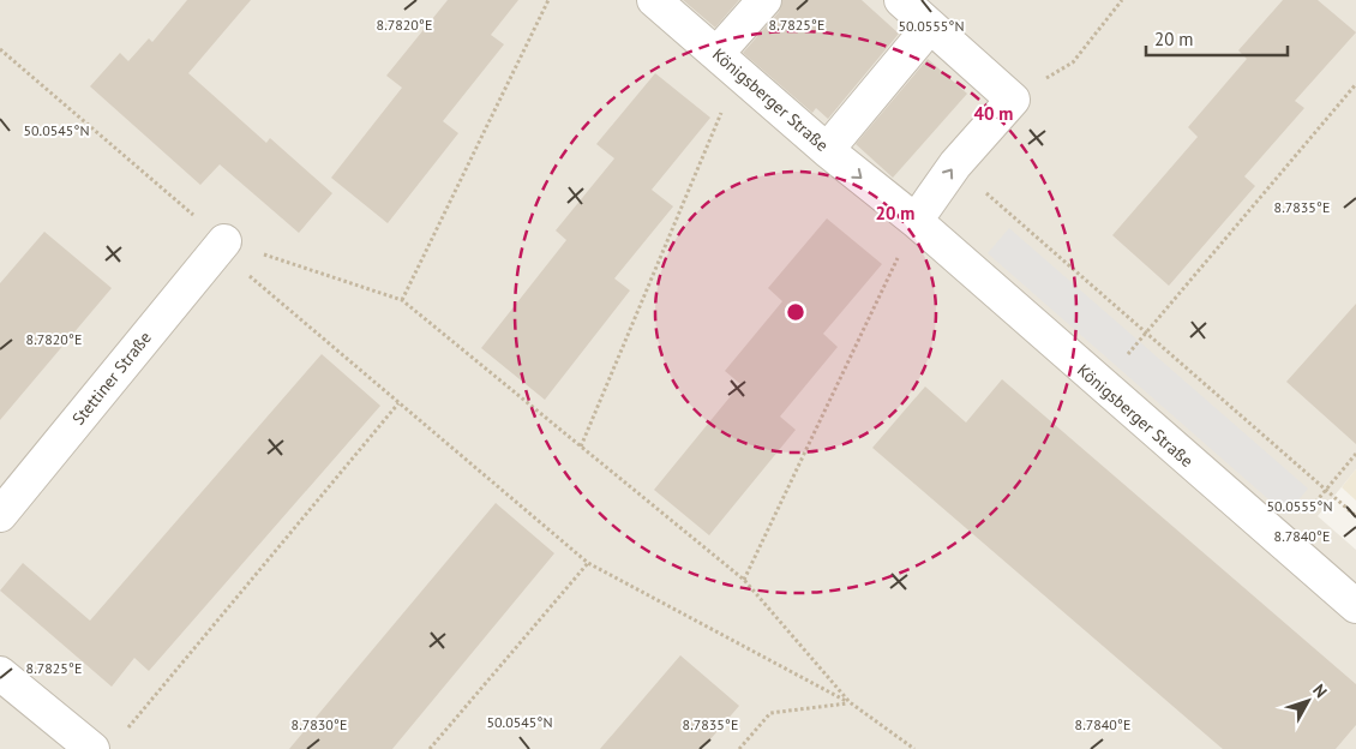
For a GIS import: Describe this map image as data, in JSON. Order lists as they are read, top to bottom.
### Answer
{
  "streets": {
    "street": ["Königsberger Straße", "Stettiner Straße"]
  },
  "scale_bar": "20 m",
  "north": "top right",
  "coordinates": [
    "8.7820°E",
    "8.7825°E",
    "50.0555°N",
    "50.0545°N",
    "8.7835°E",
    "8.7840°E",
    "8.7830°E"
  ],
  "rings": ["40 m", "20 m"]
}
